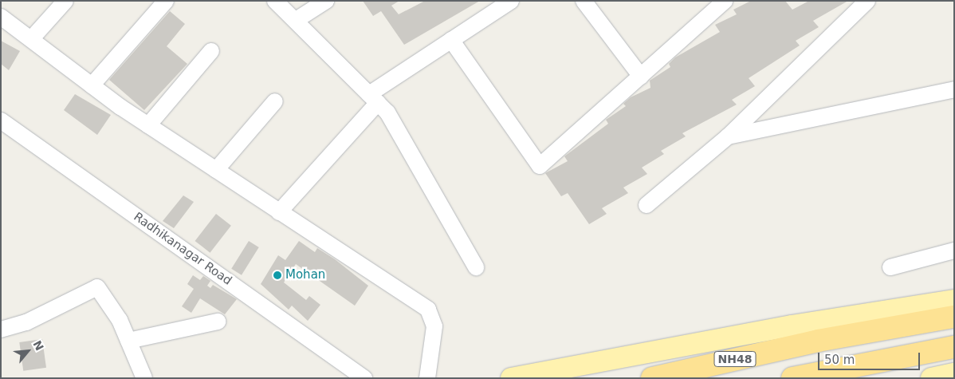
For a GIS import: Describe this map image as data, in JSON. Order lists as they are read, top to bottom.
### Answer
{
  "streets": {
    "highway": ["NH48"],
    "street": ["Radhikanagar Road"]
  },
  "places": ["Mohan"],
  "scale_bar": "50 m",
  "north": "top right"
}
